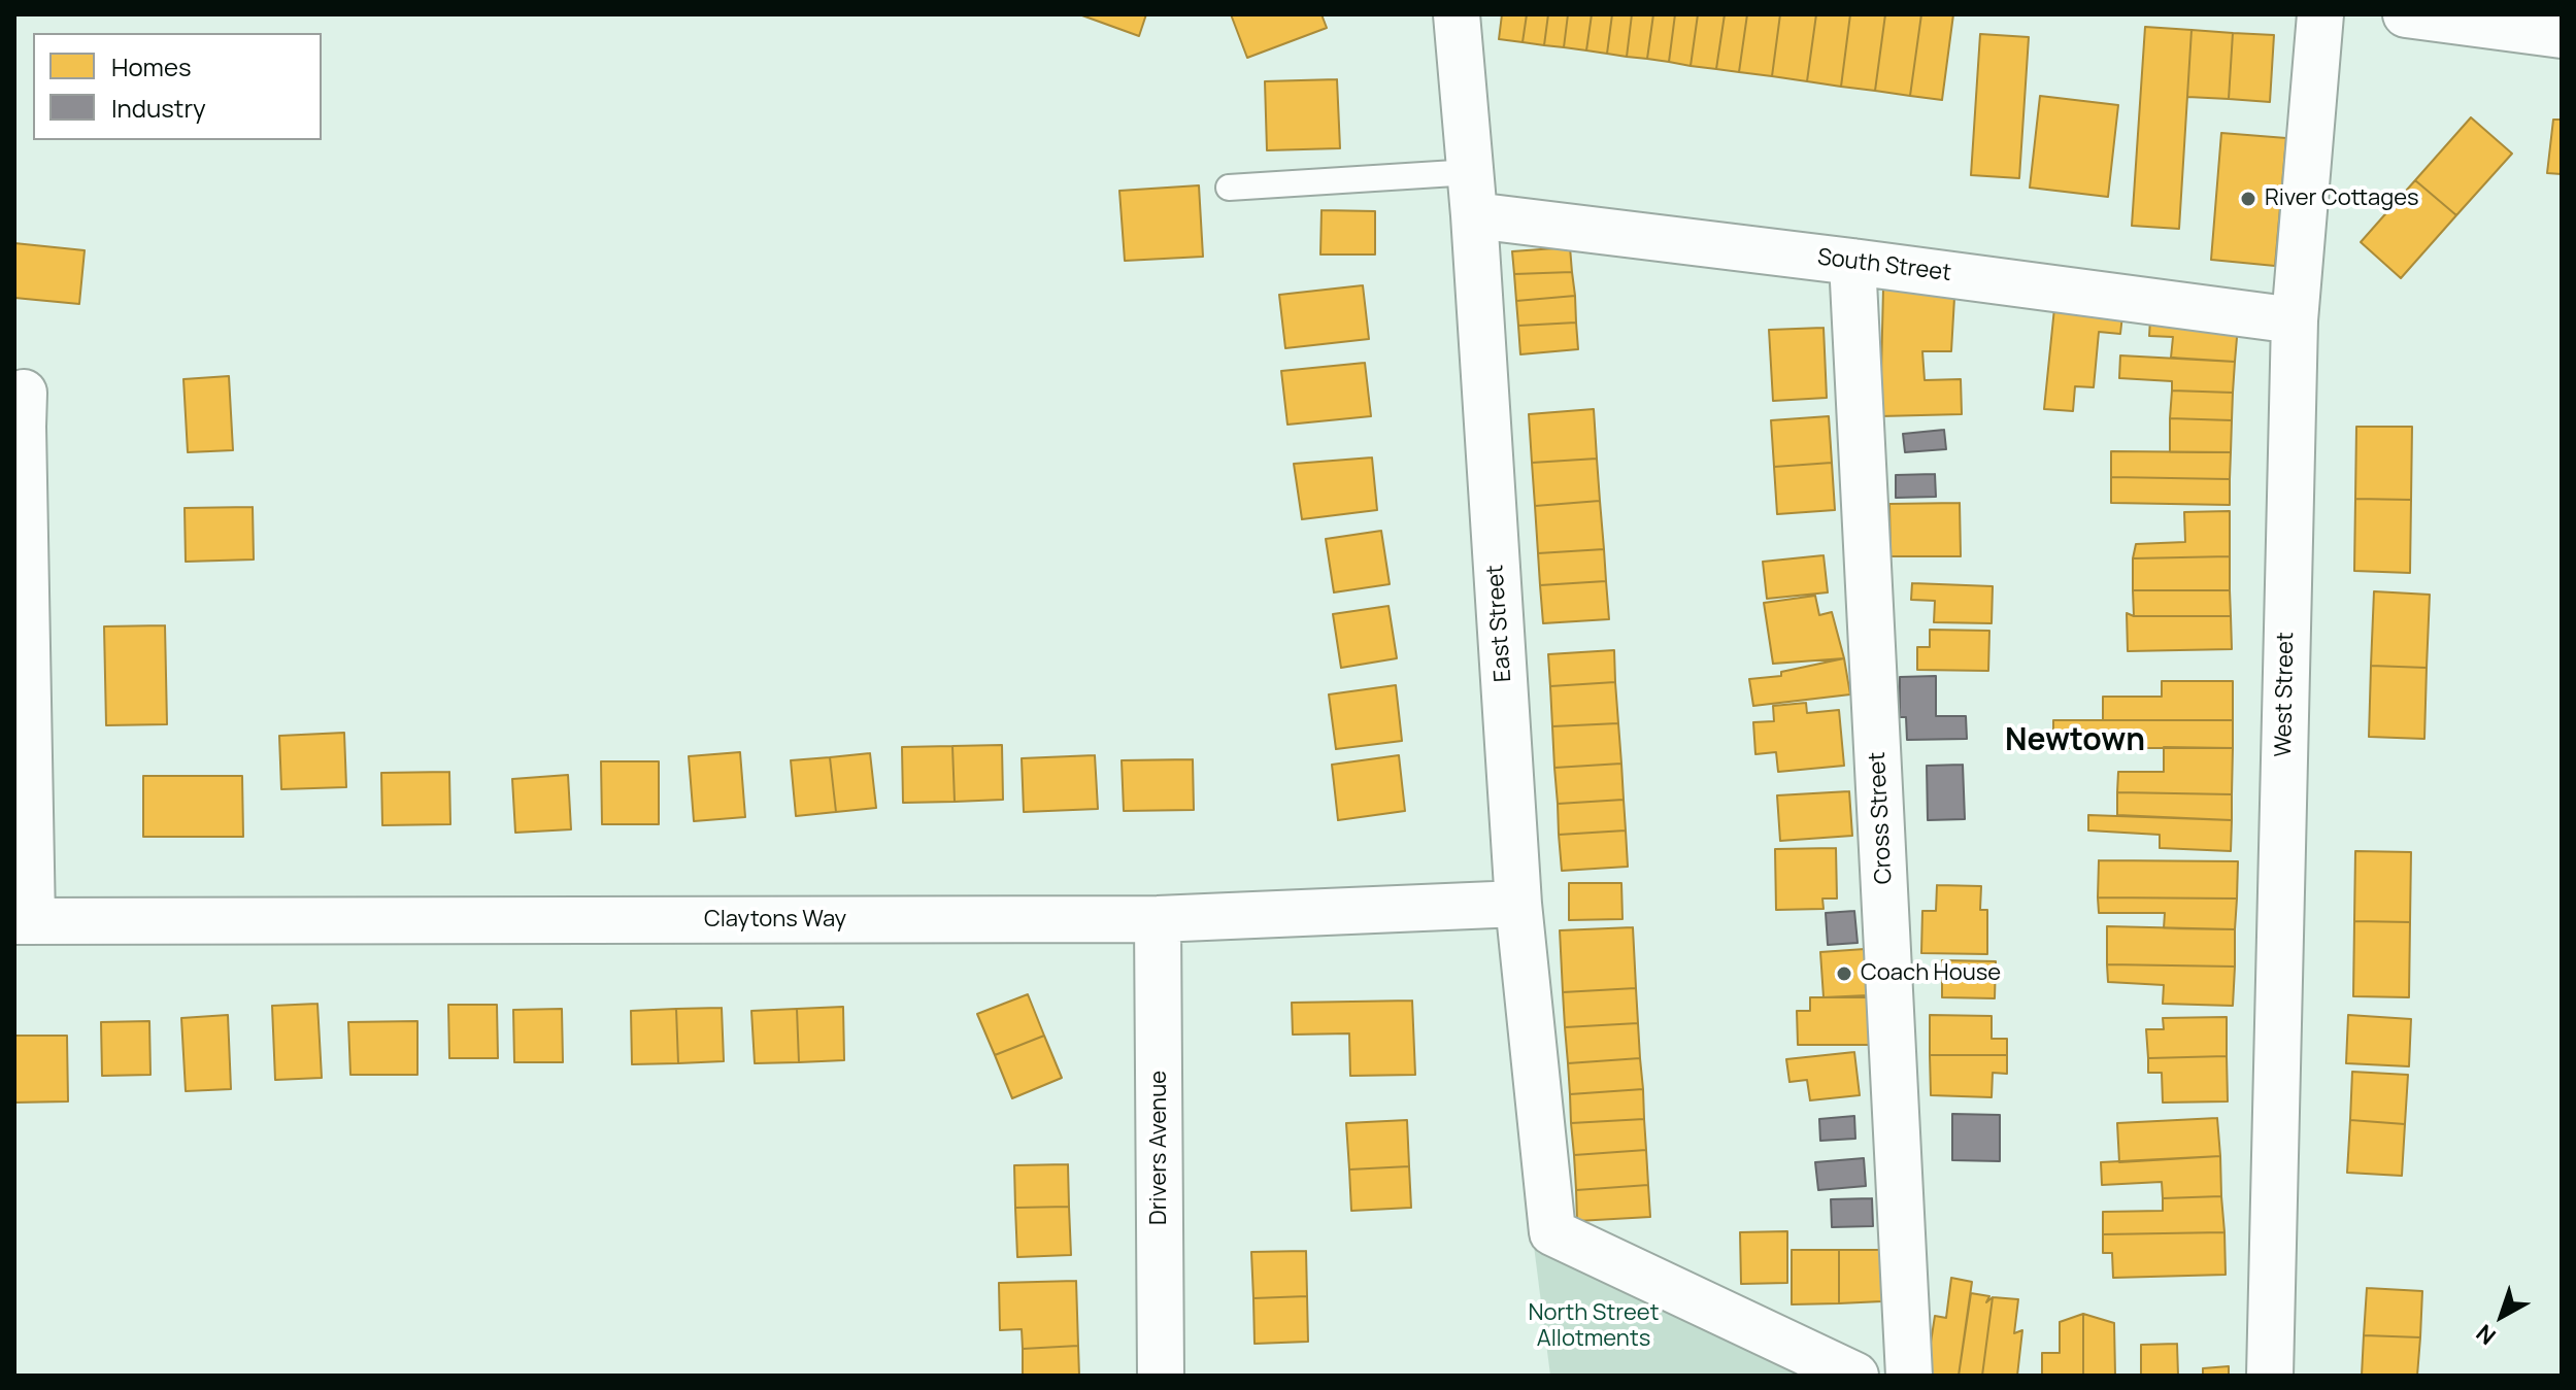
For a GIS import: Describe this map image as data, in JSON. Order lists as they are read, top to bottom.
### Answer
{
  "streets": {
    "street": [
      "South Street",
      "East Street",
      "West Street",
      "Cross Street",
      "Claytons Way",
      "Drivers Avenue"
    ]
  },
  "crossings": [
    ["South Street", "East Street"],
    ["South Street", "West Street"],
    ["South Street", "Cross Street"],
    ["East Street", "Claytons Way"],
    ["Claytons Way", "Drivers Avenue"]
  ],
  "districts": ["Newtown"],
  "parks": ["North Street Allotments"],
  "places": ["River Cottages", "Coach House"],
  "legend": ["Homes", "Industry"],
  "north": "bottom left"
}
